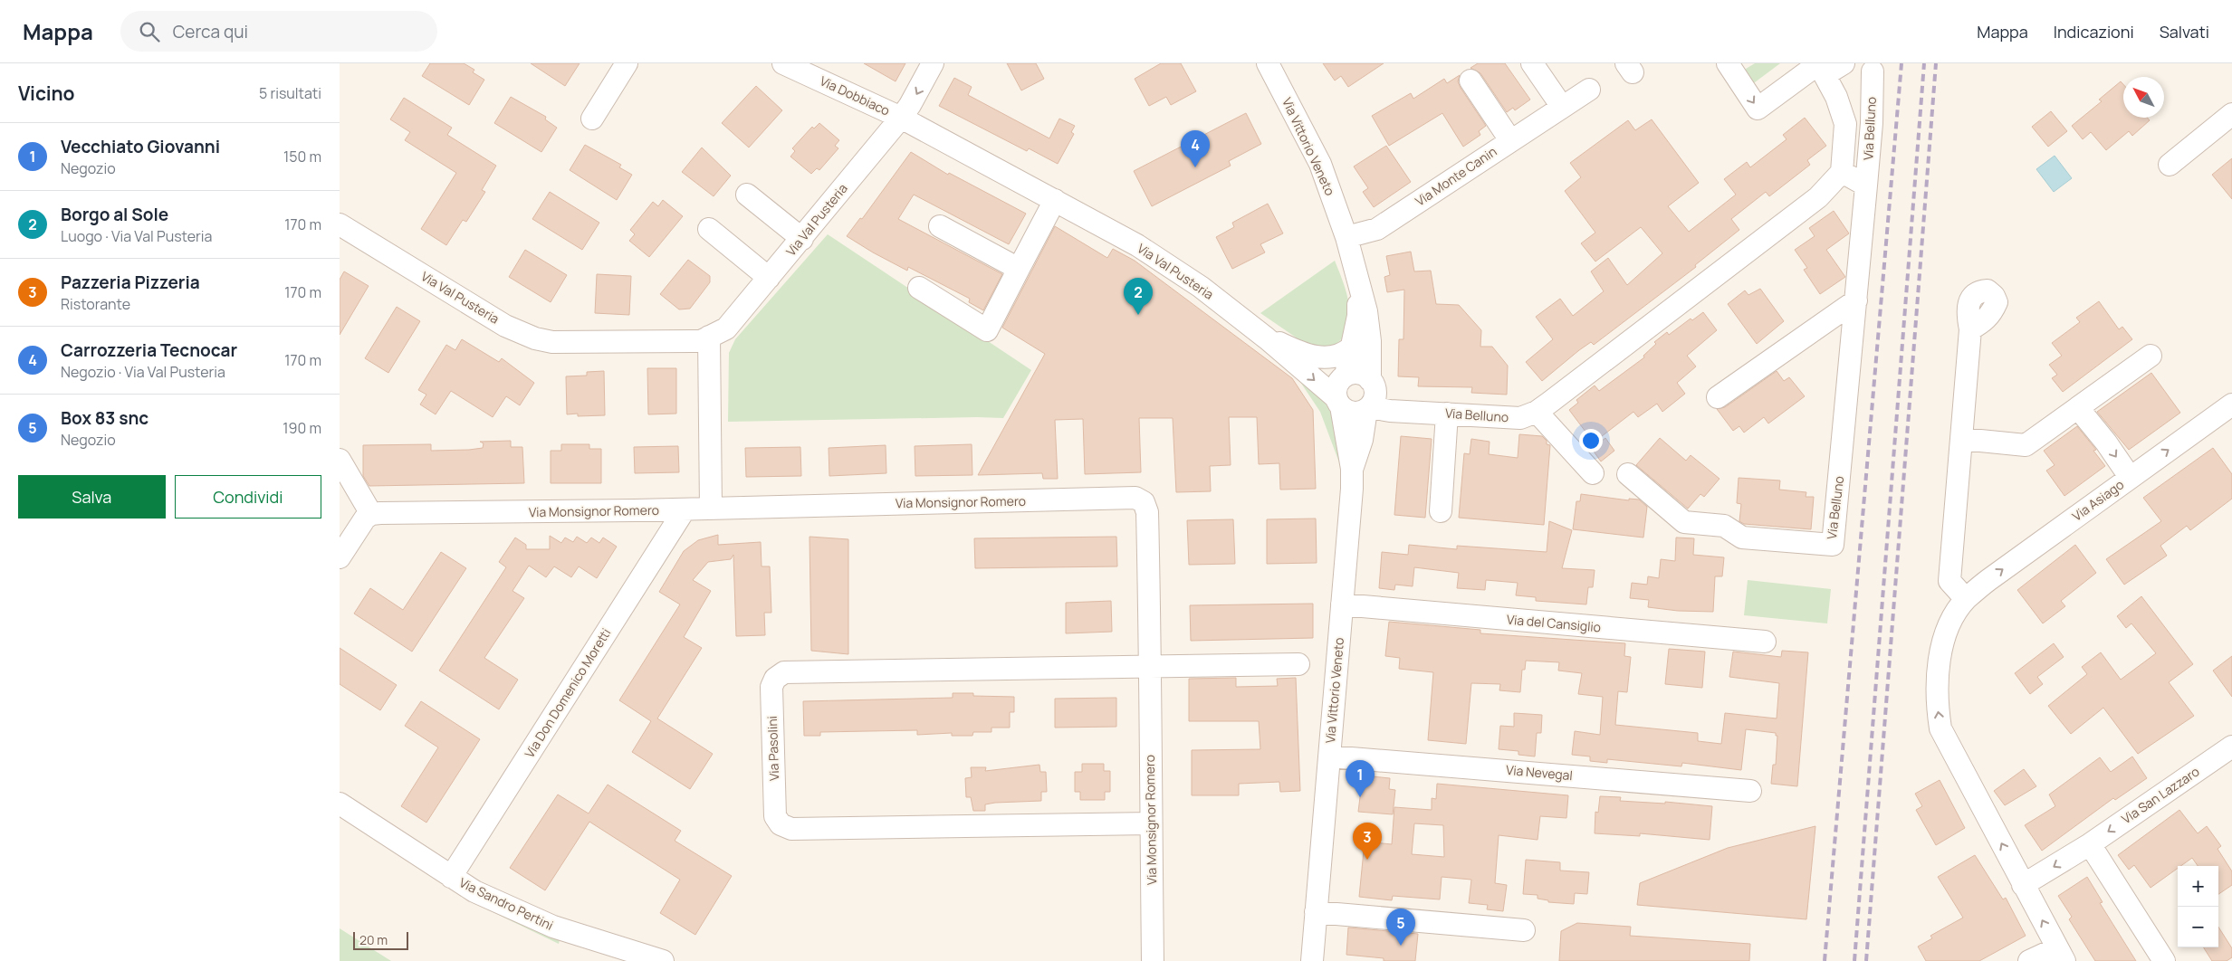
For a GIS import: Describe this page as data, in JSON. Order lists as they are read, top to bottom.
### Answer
{
  "streets": {
    "street": [
      "Via Dobbiaco",
      "Via Belluno",
      "Via Vittorio Veneto",
      "Via Monte Canin",
      "Via Val Pusteria",
      "Via Asiago",
      "Via Monsignor Romero",
      "Via del Cansiglio",
      "Via Don Domenico Moretti",
      "Via Pasolini",
      "Via Nevegal",
      "Via San Lazzaro",
      "Via Sandro Pertini"
    ]
  },
  "crossings": [
    ["Via Dobbiaco", "Via Val Pusteria"],
    ["Via Belluno", "Via Vittorio Veneto"],
    ["Via Belluno", "Via Val Pusteria"],
    ["Via Vittorio Veneto", "Via Monte Canin"],
    ["Via Vittorio Veneto", "Via Val Pusteria"],
    ["Via Vittorio Veneto", "Via del Cansiglio"],
    ["Via Vittorio Veneto", "Via Nevegal"],
    ["Via Asiago", "Via San Lazzaro"],
    ["Via Monsignor Romero", "Via Don Domenico Moretti"],
    ["Via Monsignor Romero", "Via Pasolini"],
    ["Via Don Domenico Moretti", "Via Sandro Pertini"]
  ],
  "one_way": ["Via San Lazzaro"],
  "scale_bar": "20 m",
  "north": "top left",
  "page": {
    "header": "Mappa",
    "search": "Cerca qui",
    "nav": ["Mappa", "Indicazioni", "Salvati"],
    "heading": ["Vicino", "5 risultati"],
    "list": [
      {
        "mark": "1",
        "name": "Vecchiato Giovanni",
        "note": "Negozio",
        "value": "150 m"
      },
      {
        "mark": "2",
        "name": "Borgo al Sole",
        "note": "Luogo · Via Val Pusteria",
        "value": "170 m"
      },
      {
        "mark": "3",
        "name": "Pazzeria Pizzeria",
        "note": "Ristorante",
        "value": "170 m"
      },
      {
        "mark": "4",
        "name": "Carrozzeria Tecnocar",
        "note": "Negozio · Via Val Pusteria",
        "value": "170 m"
      },
      {
        "mark": "5",
        "name": "Box 83 snc",
        "note": "Negozio",
        "value": "190 m"
      }
    ],
    "pins": [
      "4",
      "2",
      "1",
      "3",
      "5"
    ],
    "buttons": ["Salva", "Condividi"],
    "map_buttons": ["+", "−"],
    "scale": "20 m"
  }
}
